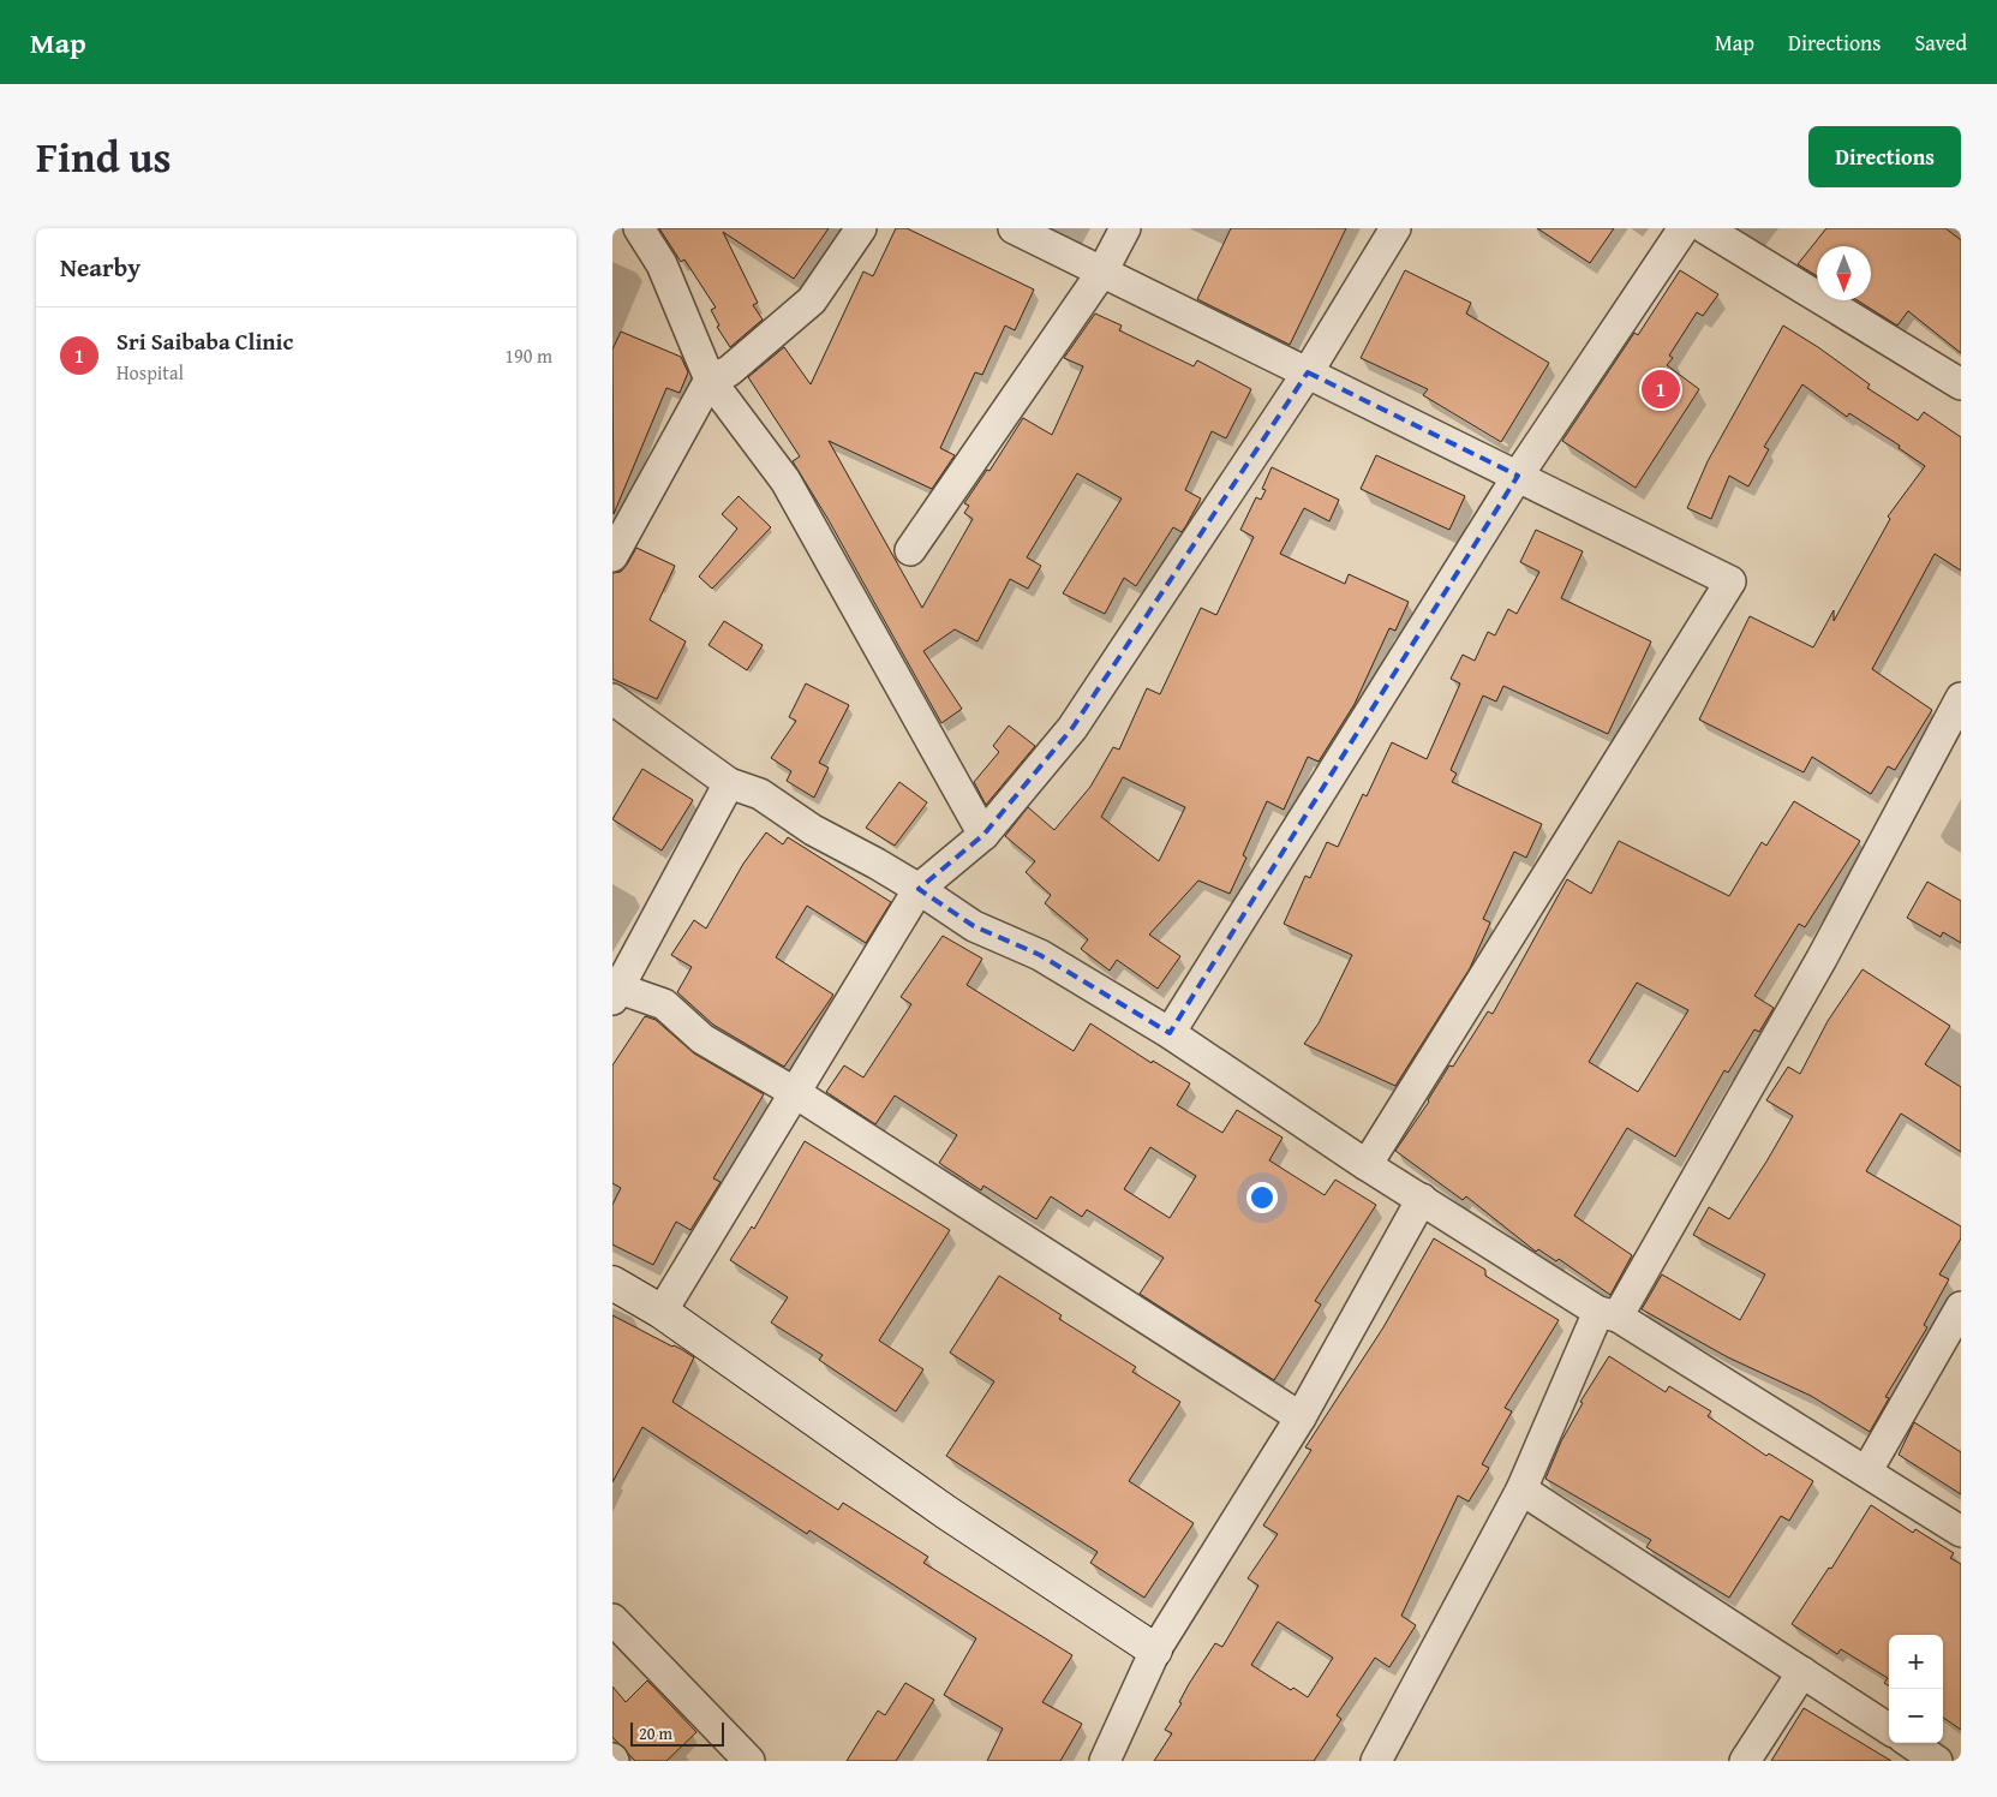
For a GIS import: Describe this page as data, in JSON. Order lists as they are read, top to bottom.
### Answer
{
  "scale_bar": "20 m",
  "north": "bottom",
  "page": {
    "header": "Map",
    "nav": ["Map", "Directions", "Saved"],
    "title": "Find us",
    "buttons": "Directions",
    "heading": "Nearby",
    "list": [
      {
        "mark": "1",
        "name": "Sri Saibaba Clinic",
        "note": "Hospital",
        "value": "190 m"
      }
    ],
    "pins": "1",
    "map_buttons": ["+", "−"],
    "scale": "20 m"
  }
}
